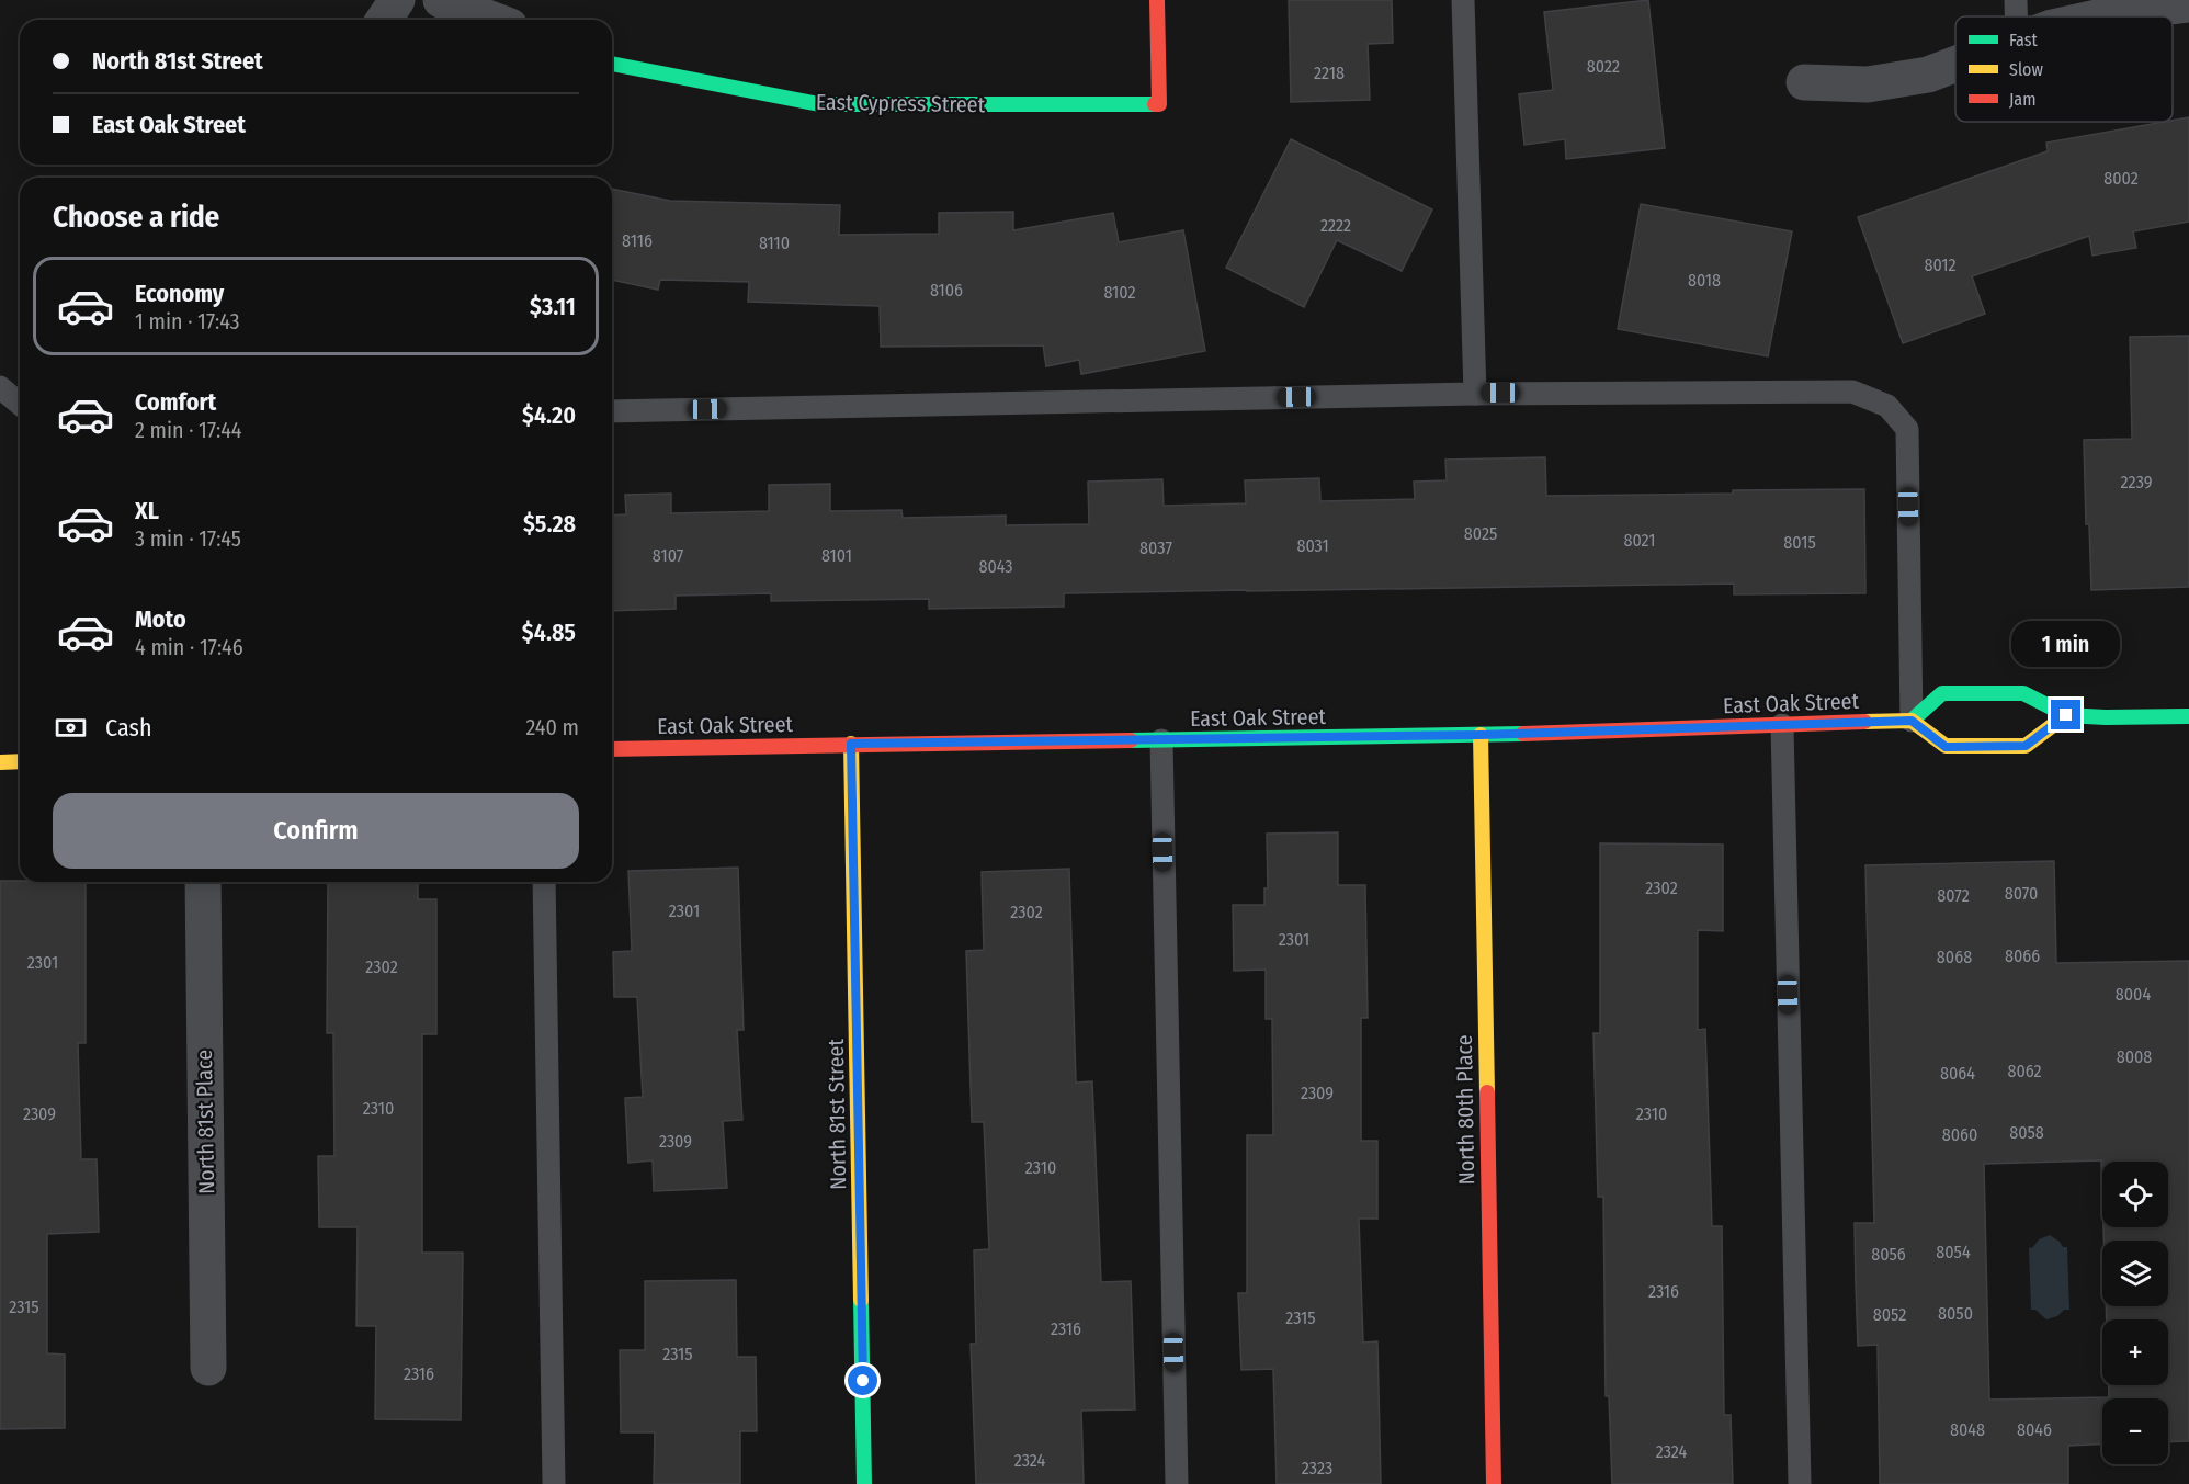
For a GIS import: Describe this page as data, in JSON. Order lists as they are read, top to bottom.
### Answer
{
  "streets": {
    "street": [
      "East Cypress Street",
      "East Oak Street",
      "North 80th Place",
      "North 81st Street",
      "North 81st Place"
    ]
  },
  "crossings": [
    ["East Oak Street", "North 80th Place"],
    ["East Oak Street", "North 81st Street"]
  ],
  "house_numbers": [
    "8022",
    "2218",
    "8002",
    "2222",
    "8116",
    "8110",
    "8012",
    "8018",
    "8106",
    "8102",
    "2239",
    "8025",
    "8021",
    "8015",
    "8031",
    "8037",
    "8107",
    "8101",
    "8043",
    "2302",
    "8070",
    "8072",
    "2301",
    "2302",
    "2301",
    "8066",
    "8068",
    "2301",
    "2302",
    "8004",
    "8008",
    "8062",
    "8064",
    "2309",
    "2310",
    "2309",
    "2310",
    "8058",
    "8060",
    "2309",
    "2310",
    "8054",
    "8056",
    "2316",
    "2315",
    "8050",
    "8052",
    "2315",
    "2316",
    "2315",
    "2316",
    "8048",
    "8046",
    "2324",
    "2324",
    "2323"
  ],
  "legend": ["Fast", "Slow", "Jam"],
  "page": {
    "banner": ["North 81st Street", "East Oak Street"],
    "heading": "Choose a ride",
    "list": [
      {
        "name": "Economy",
        "note": "1 min · 17:43",
        "value": "$3.11"
      },
      {
        "name": "Comfort",
        "note": "2 min · 17:44",
        "value": "$4.20"
      },
      {
        "name": "XL",
        "note": "3 min · 17:45",
        "value": "$5.28"
      },
      {
        "name": "Moto",
        "note": "4 min · 17:46",
        "value": "$4.85"
      }
    ],
    "bubble": "1 min",
    "pay": ["Cash", "240 m"],
    "buttons": "Confirm",
    "map_buttons": ["+", "−"]
  }
}
